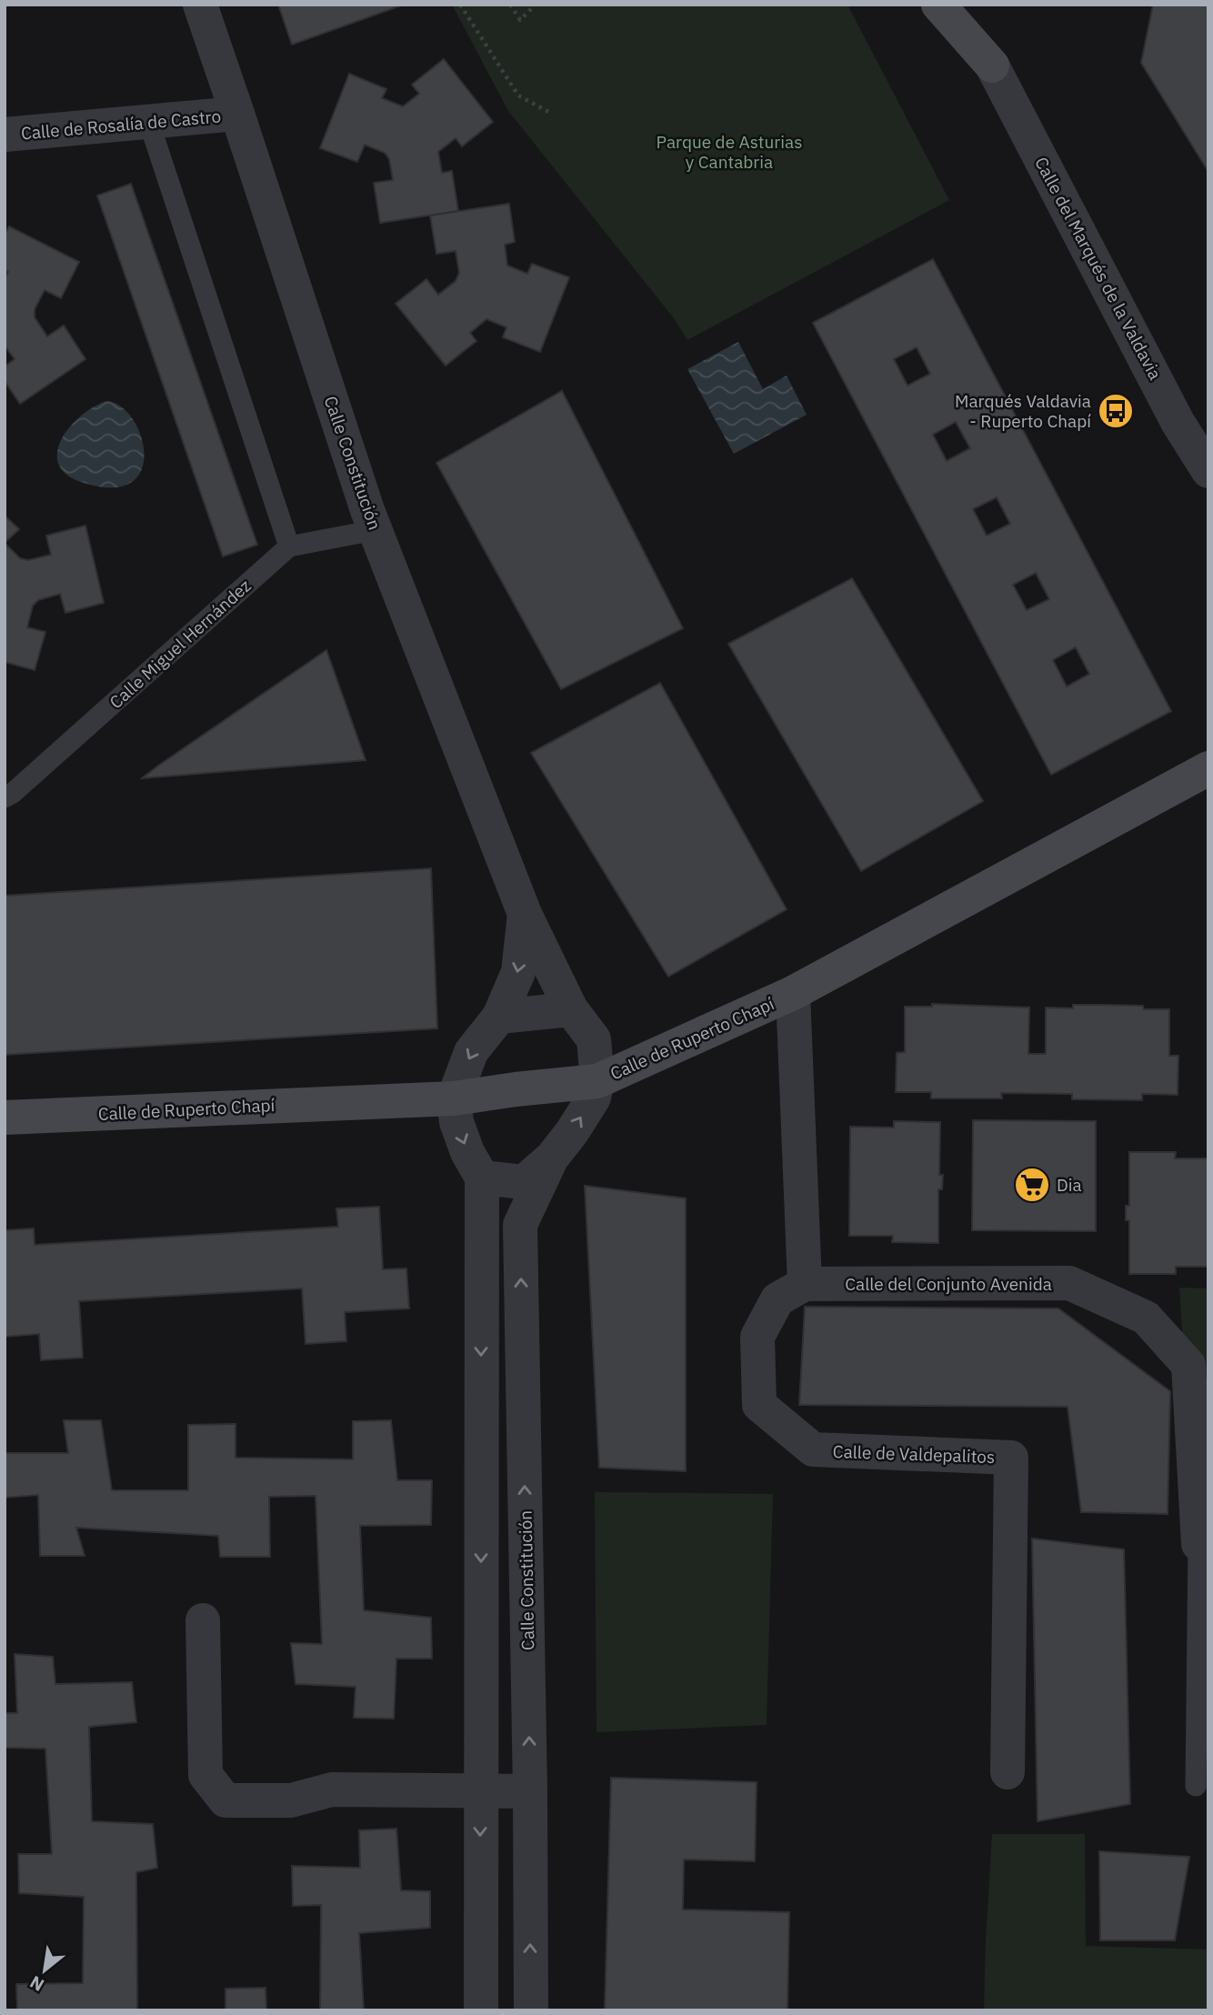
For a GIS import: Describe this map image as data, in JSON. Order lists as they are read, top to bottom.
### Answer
{
  "streets": {
    "street": [
      "Calle de Rosalía de Castro",
      "Calle del Marqués de la Valdavia",
      "Calle Constitución",
      "Calle de Ruperto Chapí",
      "Calle del Conjunto Avenida",
      "Calle de Valdepalitos"
    ],
    "lane": ["Calle Miguel Hernández"]
  },
  "crossings": [
    ["Calle de Rosalía de Castro", "Calle Constitución"],
    ["Calle Constitución", "Calle de Ruperto Chapí"],
    ["Calle del Conjunto Avenida", "Calle de Valdepalitos"]
  ],
  "parks": ["Parque de Asturias y Cantabria"],
  "places": {
    "bus stop": ["Marqués Valdavia - Ruperto Chapí"],
    "supermarket": ["Dia"]
  },
  "north": "bottom left"
}
